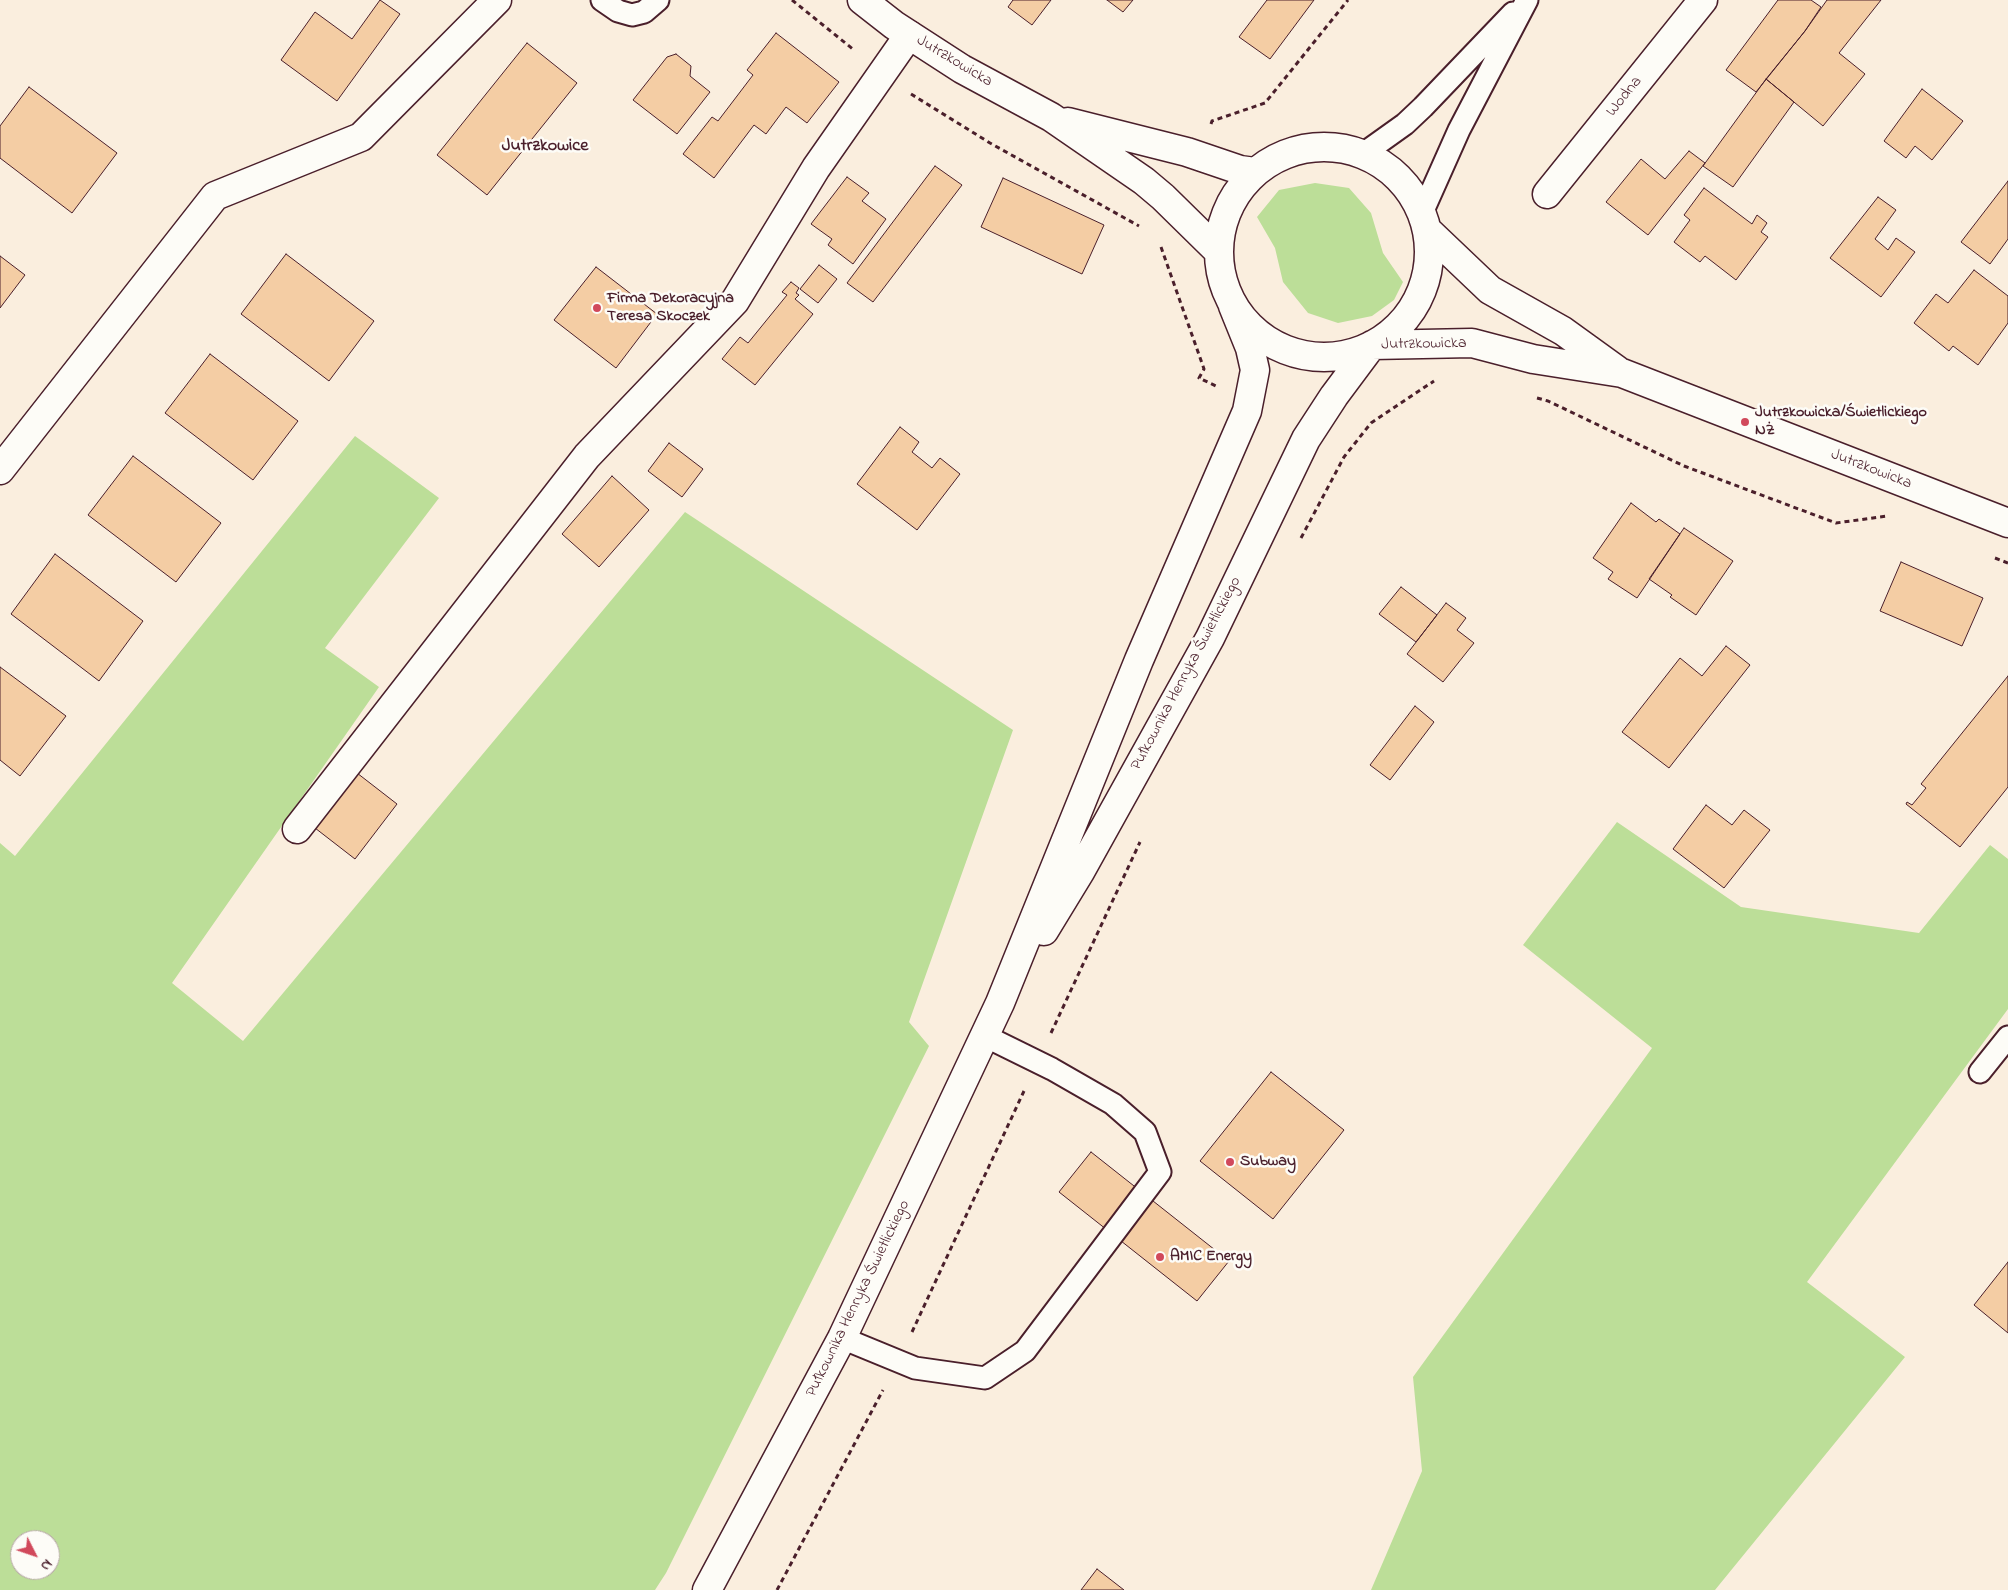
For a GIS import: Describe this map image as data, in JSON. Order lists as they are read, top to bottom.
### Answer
{
  "streets": {
    "street": ["Jutrzkowicka", "Wodna", "Pułkownika Henryka Świetlickiego"]
  },
  "crossings": [
    ["Jutrzkowicka", "Pułkownika Henryka Świetlickiego"]
  ],
  "districts": ["Jutrzkowice"],
  "places": [
    "Firma Dekoracyjna Teresa Skoczek",
    "Jutrzkowicka/Świetlickiego NŻ",
    "Subway",
    "AMIC Energy"
  ],
  "north": "bottom right"
}
